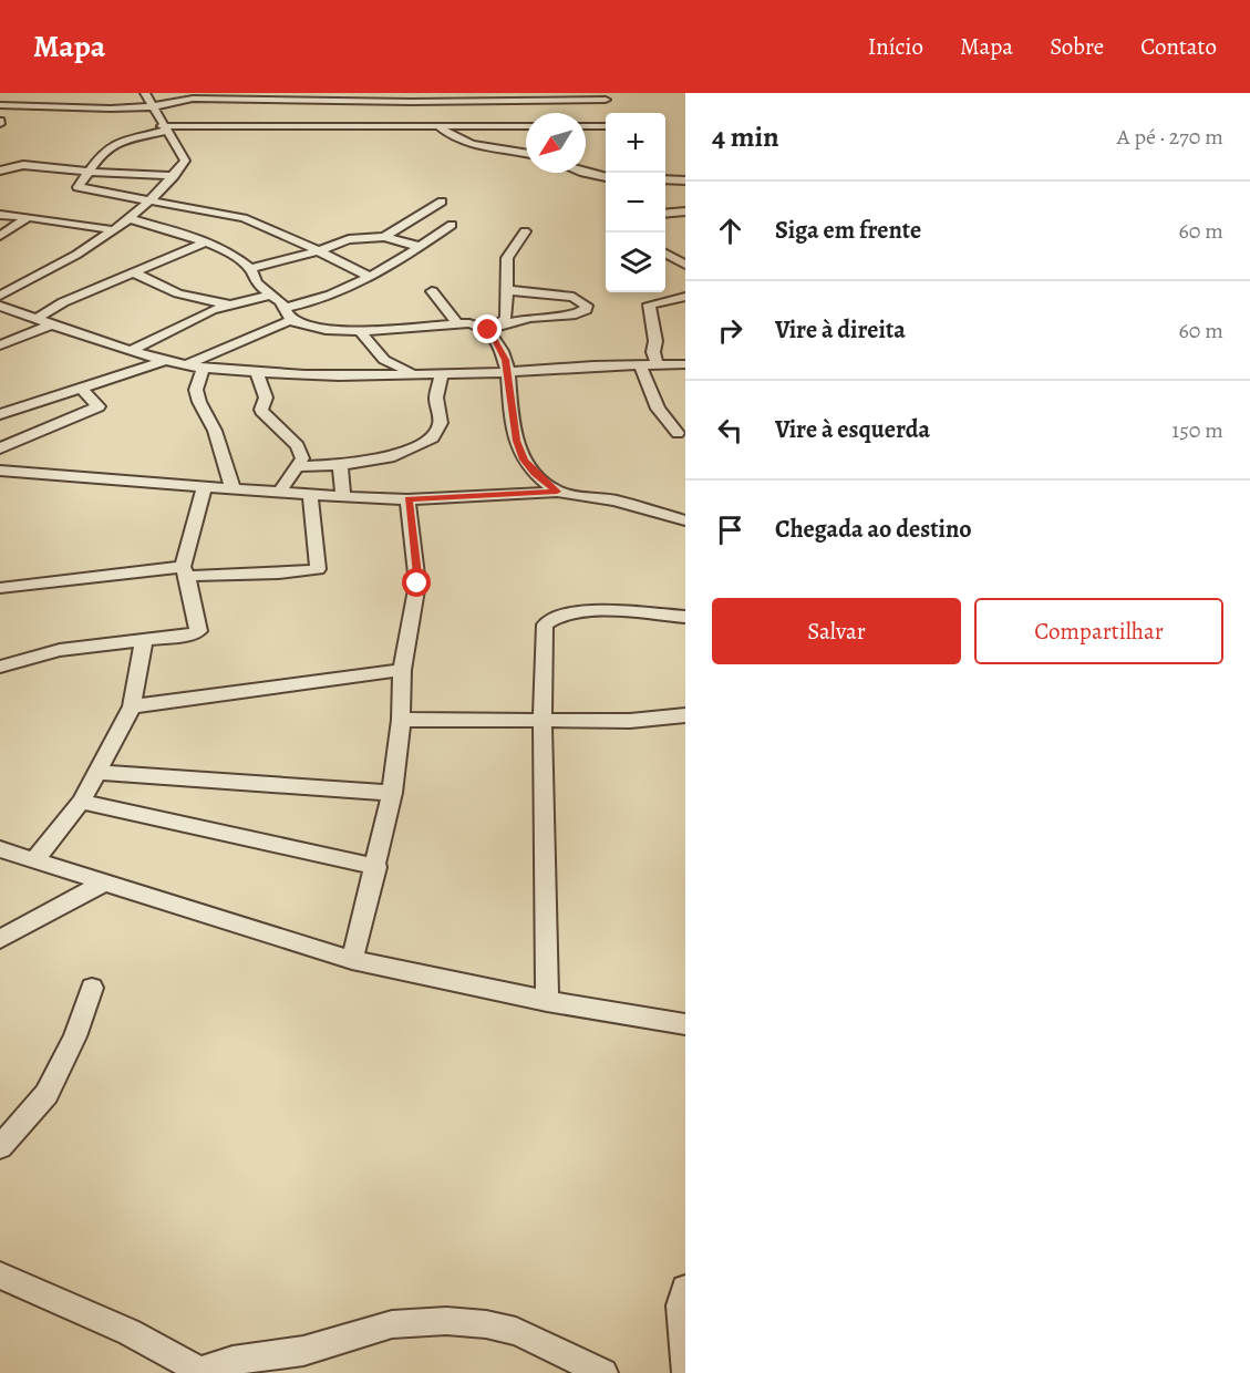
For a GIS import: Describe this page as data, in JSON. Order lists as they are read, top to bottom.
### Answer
{
  "north": "bottom left",
  "page": {
    "header": "Mapa",
    "nav": [
      "Início",
      "Mapa",
      "Sobre",
      "Contato"
    ],
    "heading": ["4 min", "A pé · 270 m"],
    "map_buttons": ["+", "−"],
    "list": [
      ["Siga em frente", "60 m"],
      ["Vire à direita", "60 m"],
      ["Vire à esquerda", "150 m"],
      "Chegada ao destino"
    ],
    "buttons": ["Salvar", "Compartilhar"]
  }
}
